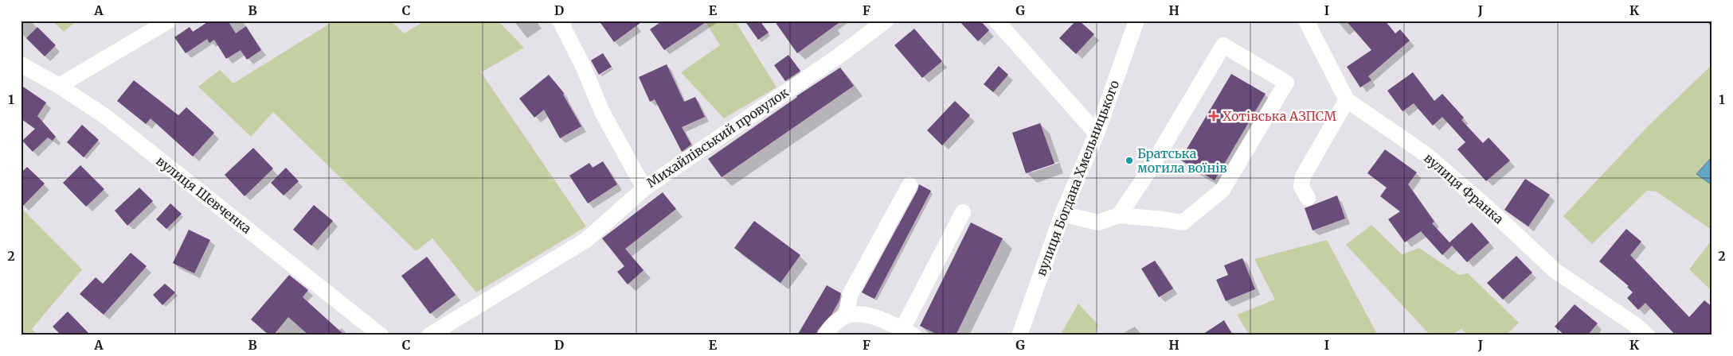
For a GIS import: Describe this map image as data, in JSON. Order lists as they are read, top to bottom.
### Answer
{
  "streets": {
    "street": [
      "Михайлівський провулок",
      "вулиця Богдана Хмельницького",
      "вулиця Франка",
      "вулиця Шевченка"
    ]
  },
  "places": {
    "health": ["Хотівська АЗПСМ"],
    "other": ["Братська могила воїнів"]
  },
  "grid": {
    "columns": [
      "A",
      "B",
      "C",
      "D",
      "E",
      "F",
      "G",
      "H",
      "I",
      "J",
      "K"
    ],
    "rows": ["1", "2"]
  }
}
